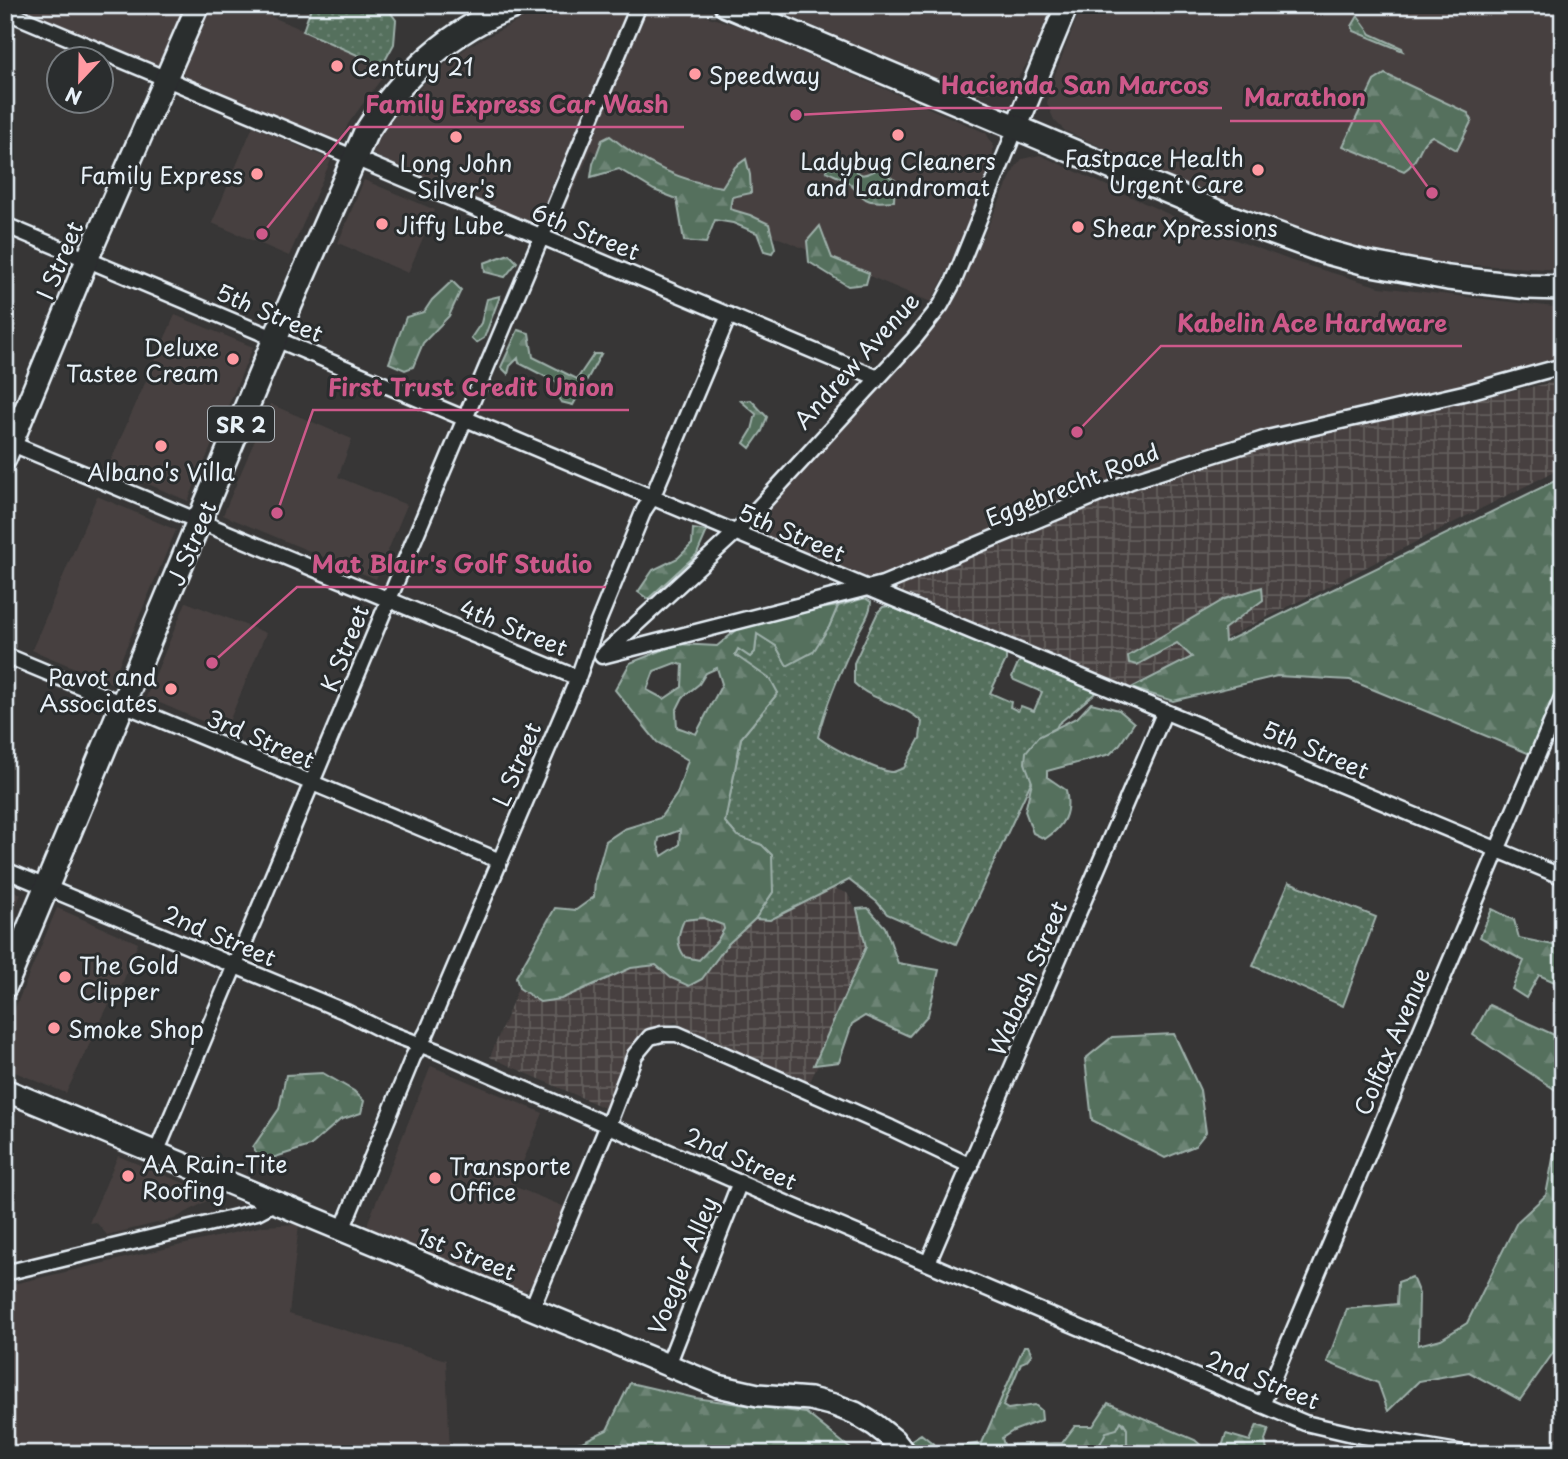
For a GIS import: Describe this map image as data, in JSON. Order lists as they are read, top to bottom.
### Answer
{
  "streets": {
    "main road": ["SR 2", "J Street"],
    "street": [
      "6th Street",
      "I Street",
      "5th Street",
      "Andrew Avenue",
      "Eggebrecht Road",
      "4th Street",
      "K Street",
      "3rd Street",
      "L Street",
      "2nd Street",
      "Wabash Street",
      "Colfax Avenue",
      "1st Street",
      "Voegler Alley"
    ]
  },
  "crossings": [
    ["6th Street", "I Street"],
    ["6th Street", "Andrew Avenue"],
    ["6th Street", "J Street"],
    ["6th Street", "K Street"],
    ["6th Street", "L Street"],
    ["I Street", "5th Street"],
    ["I Street", "4th Street"],
    ["5th Street", "Andrew Avenue"],
    ["5th Street", "Eggebrecht Road"],
    ["5th Street", "J Street"],
    ["5th Street", "K Street"],
    ["5th Street", "L Street"],
    ["5th Street", "Wabash Street"],
    ["5th Street", "Colfax Avenue"],
    ["Andrew Avenue", "Eggebrecht Road"],
    ["Andrew Avenue", "4th Street"],
    ["Andrew Avenue", "L Street"],
    ["J Street", "4th Street"],
    ["J Street", "3rd Street"],
    ["J Street", "2nd Street"],
    ["4th Street", "K Street"],
    ["4th Street", "L Street"],
    ["K Street", "3rd Street"],
    ["K Street", "2nd Street"],
    ["K Street", "1st Street"],
    ["3rd Street", "L Street"],
    ["L Street", "2nd Street"],
    ["L Street", "1st Street"],
    ["2nd Street", "Wabash Street"],
    ["2nd Street", "Colfax Avenue"],
    ["2nd Street", "Voegler Alley"],
    ["1st Street", "Voegler Alley"]
  ],
  "places": [
    "Century 21",
    "Speedway",
    "Hacienda San Marcos",
    "Ladybug Cleaners and Laundromat",
    "Long John Silver's",
    "Fastpace Health Urgent Care",
    "Family Express",
    "Marathon",
    "Jiffy Lube",
    "Shear Xpressions",
    "Family Express Car Wash",
    "Deluxe Tastee Cream",
    "Kabelin Ace Hardware",
    "Albano's Villa",
    "First Trust Credit Union",
    "Mat Blair's Golf Studio",
    "Pavot and Associates",
    "The Gold Clipper",
    "Smoke Shop",
    "AA Rain-Tite Roofing",
    "Transporte Office"
  ],
  "north": "bottom"
}
